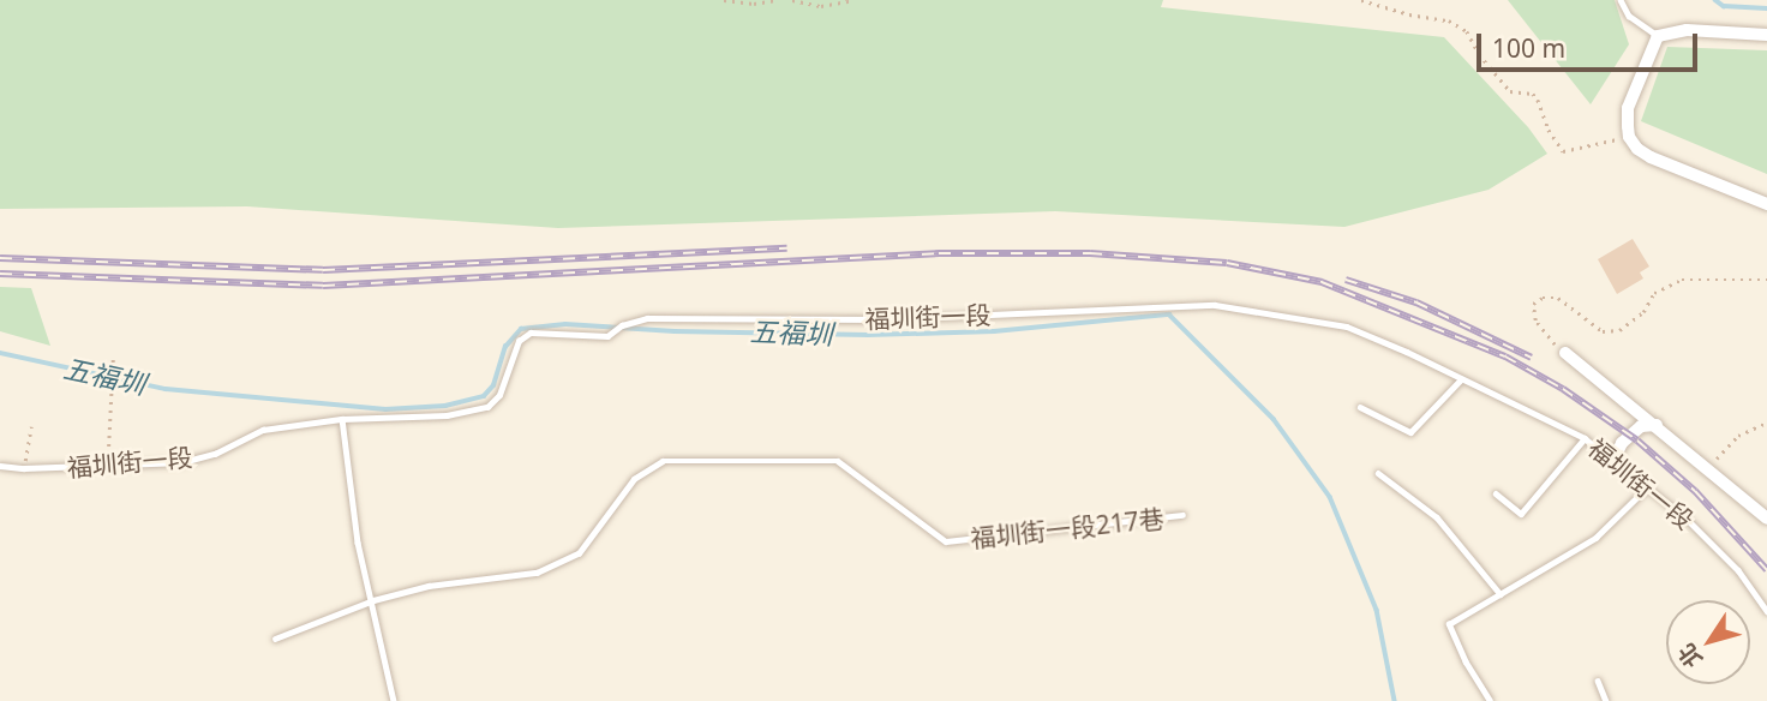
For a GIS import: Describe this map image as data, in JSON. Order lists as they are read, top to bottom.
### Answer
{
  "streets": {
    "lane": ["福圳街一段", "福圳街一段217巷"]
  },
  "water": ["五福圳"],
  "scale_bar": "100 m",
  "north": "bottom left"
}
